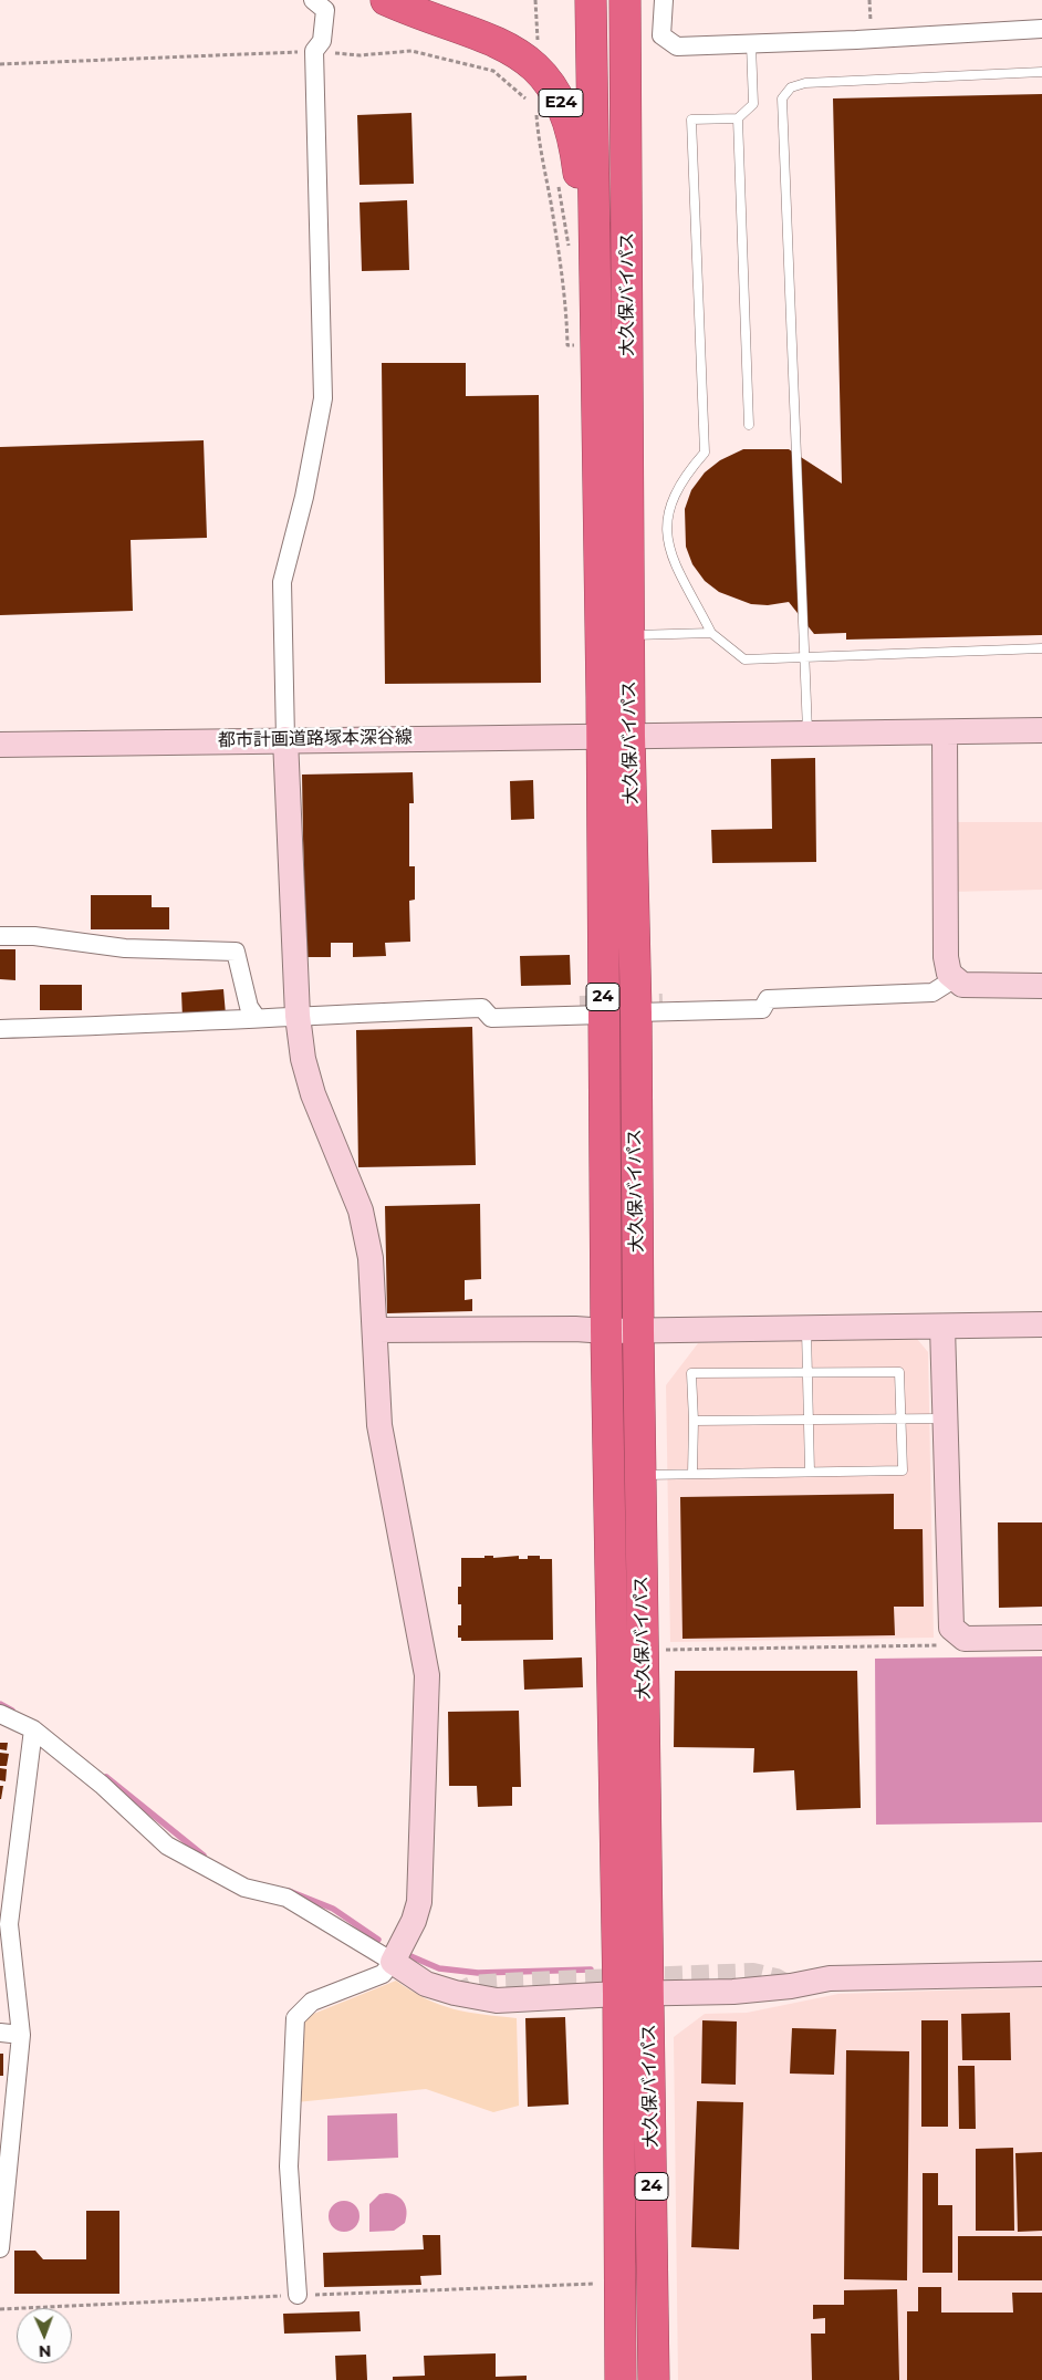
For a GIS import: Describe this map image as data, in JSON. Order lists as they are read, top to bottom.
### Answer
{
  "streets": {
    "highway": ["E24", "大久保バイパス", "24"],
    "street": ["都市計画道路塚本深谷線"]
  },
  "crossings": [
    ["E24", "大久保バイパス"],
    ["大久保バイパス", "都市計画道路塚本深谷線"]
  ],
  "north": "bottom"
}
